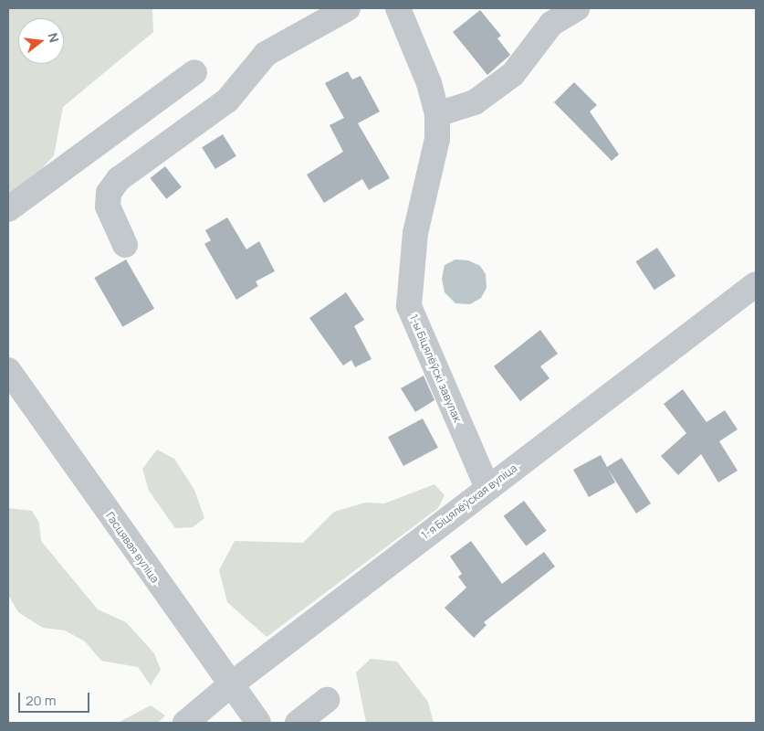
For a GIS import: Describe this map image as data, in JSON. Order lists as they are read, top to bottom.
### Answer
{
  "streets": {
    "street": ["1-ы Біцялёўскі завулак", "1-я Біцялёўская вуліца", "Гасцявая вуліца"]
  },
  "crossings": [
    ["1-ы Біцялёўскі завулак", "1-я Біцялёўская вуліца"],
    ["1-я Біцялёўская вуліца", "Гасцявая вуліца"]
  ],
  "scale_bar": "20 m",
  "north": "right"
}
